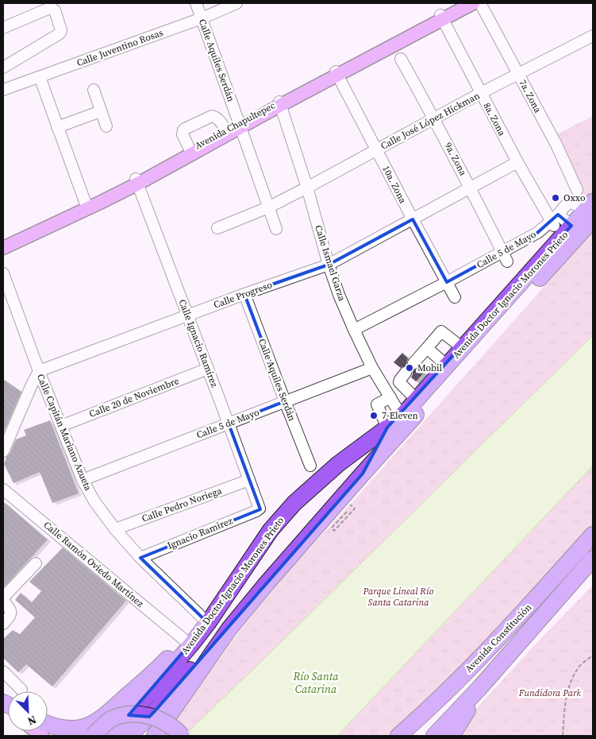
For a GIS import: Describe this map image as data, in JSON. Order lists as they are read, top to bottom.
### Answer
{
  "streets": {
    "highway": ["Avenida Doctor Ignacio Morones Prieto", "Avenida Constitución"],
    "main road": ["Avenida Chapultepec"],
    "street": [
      "Calle Juventino Rosas",
      "Calle Aquiles Serdán",
      "7a. Zona",
      "8a. Zona",
      "Calle José López Hickman",
      "9a. Zona",
      "10a. Zona",
      "Calle 5 de Mayo",
      "Calle Ismael Garza",
      "Calle Progreso",
      "Calle Ignacio Ramírez",
      "Calle 20 de Noviembre",
      "Calle Capitán Mariano Azueta",
      "Calle Pedro Noriega",
      "Ignacio Ramirez",
      "Calle Ramón Oviedo Martínez"
    ]
  },
  "crossings": [
    ["Calle Juventino Rosas", "Calle Aquiles Serdán"],
    ["Calle Aquiles Serdán", "Calle José López Hickman"],
    ["Calle Aquiles Serdán", "Avenida Chapultepec"],
    ["Calle Aquiles Serdán", "Calle 5 de Mayo"],
    ["Calle Aquiles Serdán", "Calle Progreso"],
    ["7a. Zona", "Calle José López Hickman"],
    ["8a. Zona", "Calle José López Hickman"],
    ["8a. Zona", "Avenida Chapultepec"],
    ["8a. Zona", "Calle 5 de Mayo"],
    ["8a. Zona", "Calle Progreso"],
    ["Calle José López Hickman", "9a. Zona"],
    ["Calle José López Hickman", "10a. Zona"],
    ["Calle José López Hickman", "Calle Ismael Garza"],
    ["Avenida Chapultepec", "10a. Zona"],
    ["Avenida Chapultepec", "Calle Ismael Garza"],
    ["Avenida Chapultepec", "Calle Ignacio Ramírez"],
    ["9a. Zona", "Calle 5 de Mayo"],
    ["9a. Zona", "Calle Progreso"],
    ["10a. Zona", "Calle 5 de Mayo"],
    ["10a. Zona", "Calle Progreso"],
    ["Calle 5 de Mayo", "Calle Ismael Garza"],
    ["Calle 5 de Mayo", "Avenida Doctor Ignacio Morones Prieto"],
    ["Calle 5 de Mayo", "Calle Ignacio Ramírez"],
    ["Calle 5 de Mayo", "Calle Capitán Mariano Azueta"],
    ["Calle Ismael Garza", "Calle Progreso"],
    ["Calle Ismael Garza", "Avenida Doctor Ignacio Morones Prieto"],
    ["Calle Progreso", "Calle Ignacio Ramírez"],
    ["Calle Progreso", "Calle Capitán Mariano Azueta"],
    ["Avenida Doctor Ignacio Morones Prieto", "Calle Capitán Mariano Azueta"],
    ["Calle Ignacio Ramírez", "Calle 20 de Noviembre"],
    ["Calle Ignacio Ramírez", "Calle Pedro Noriega"],
    ["Calle Ignacio Ramírez", "Ignacio Ramirez"],
    ["Calle 20 de Noviembre", "Calle Capitán Mariano Azueta"],
    ["Calle Capitán Mariano Azueta", "Calle Pedro Noriega"],
    ["Calle Capitán Mariano Azueta", "Ignacio Ramirez"]
  ],
  "water": ["Río Santa Catarina"],
  "parks": ["Parque Lineal Río Santa Catarina", "Fundidora Park"],
  "places": ["Oxxo", "Mobil", "7-Eleven"],
  "north": "bottom right"
}
